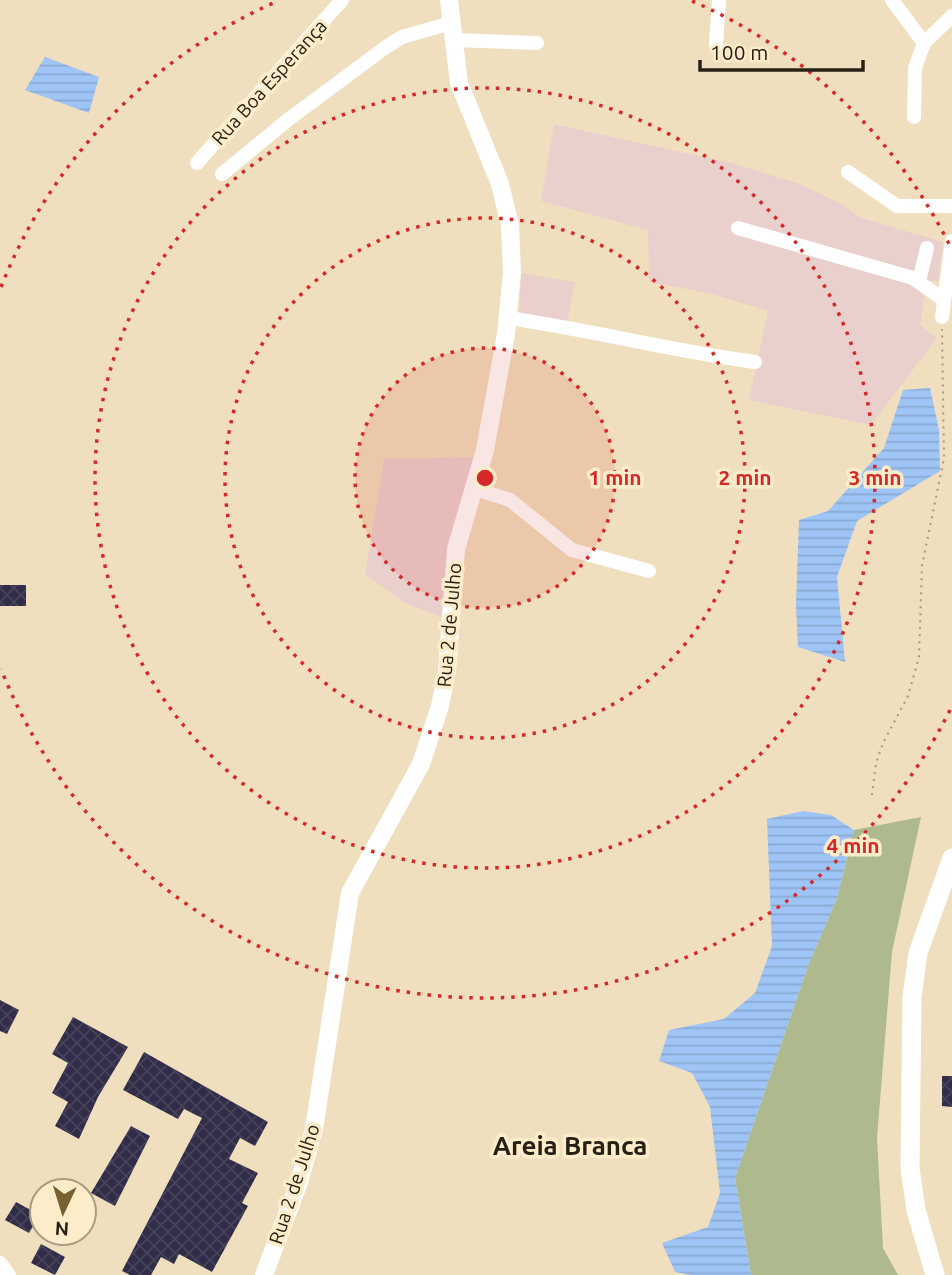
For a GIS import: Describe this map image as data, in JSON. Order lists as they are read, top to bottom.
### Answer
{
  "streets": {
    "main road": ["Rua 2 de Julho"],
    "street": ["Rua Boa Esperança"]
  },
  "districts": ["Areia Branca"],
  "scale_bar": "100 m",
  "north": "bottom",
  "rings": [
    "1 min",
    "2 min",
    "3 min",
    "4 min"
  ]
}
